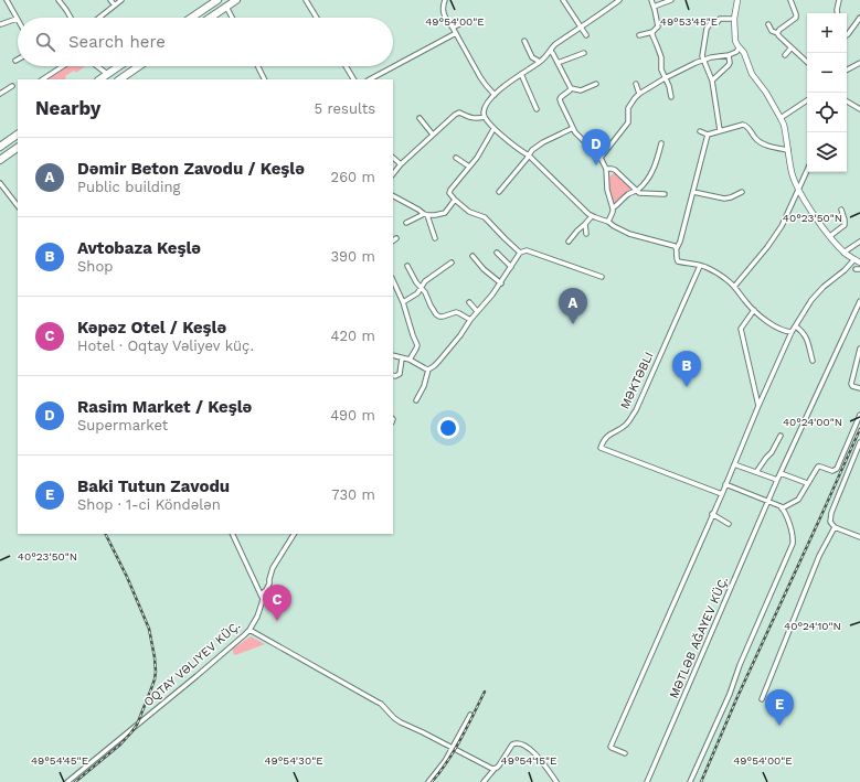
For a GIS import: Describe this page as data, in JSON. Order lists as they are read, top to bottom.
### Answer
{
  "streets": {
    "street": ["MƏKTƏBLI", "MƏTLƏB AĞAYEV KÜÇ.", "OQTAY VƏLIYEV KÜÇ."]
  },
  "page": {
    "map_buttons": ["+", "−"],
    "search": "Search here",
    "heading": ["Nearby", "5 results"],
    "pins": [
      "D",
      "A",
      "B",
      "C",
      "E"
    ],
    "list": [
      {
        "mark": "A",
        "name": "Dəmir Beton Zavodu / Keşlə",
        "note": "Public building",
        "value": "260 m"
      },
      {
        "mark": "B",
        "name": "Avtobaza Keşlə",
        "note": "Shop",
        "value": "390 m"
      },
      {
        "mark": "C",
        "name": "Kəpəz Otel / Keşlə",
        "note": "Hotel · Oqtay Vəliyev küç.",
        "value": "420 m"
      },
      {
        "mark": "D",
        "name": "Rasim Market / Keşlə",
        "note": "Supermarket",
        "value": "490 m"
      },
      {
        "mark": "E",
        "name": "Baki Tutun Zavodu",
        "note": "Shop · 1-ci Köndələn",
        "value": "730 m"
      }
    ]
  },
  "coordinates": [
    "49°54'00\"E",
    "49°53'45\"E",
    "40°23'50\"N",
    "40°24'00\"N",
    "40°24'10\"N",
    "49°54'45\"E",
    "49°54'30\"E",
    "49°54'15\"E"
  ]
}
